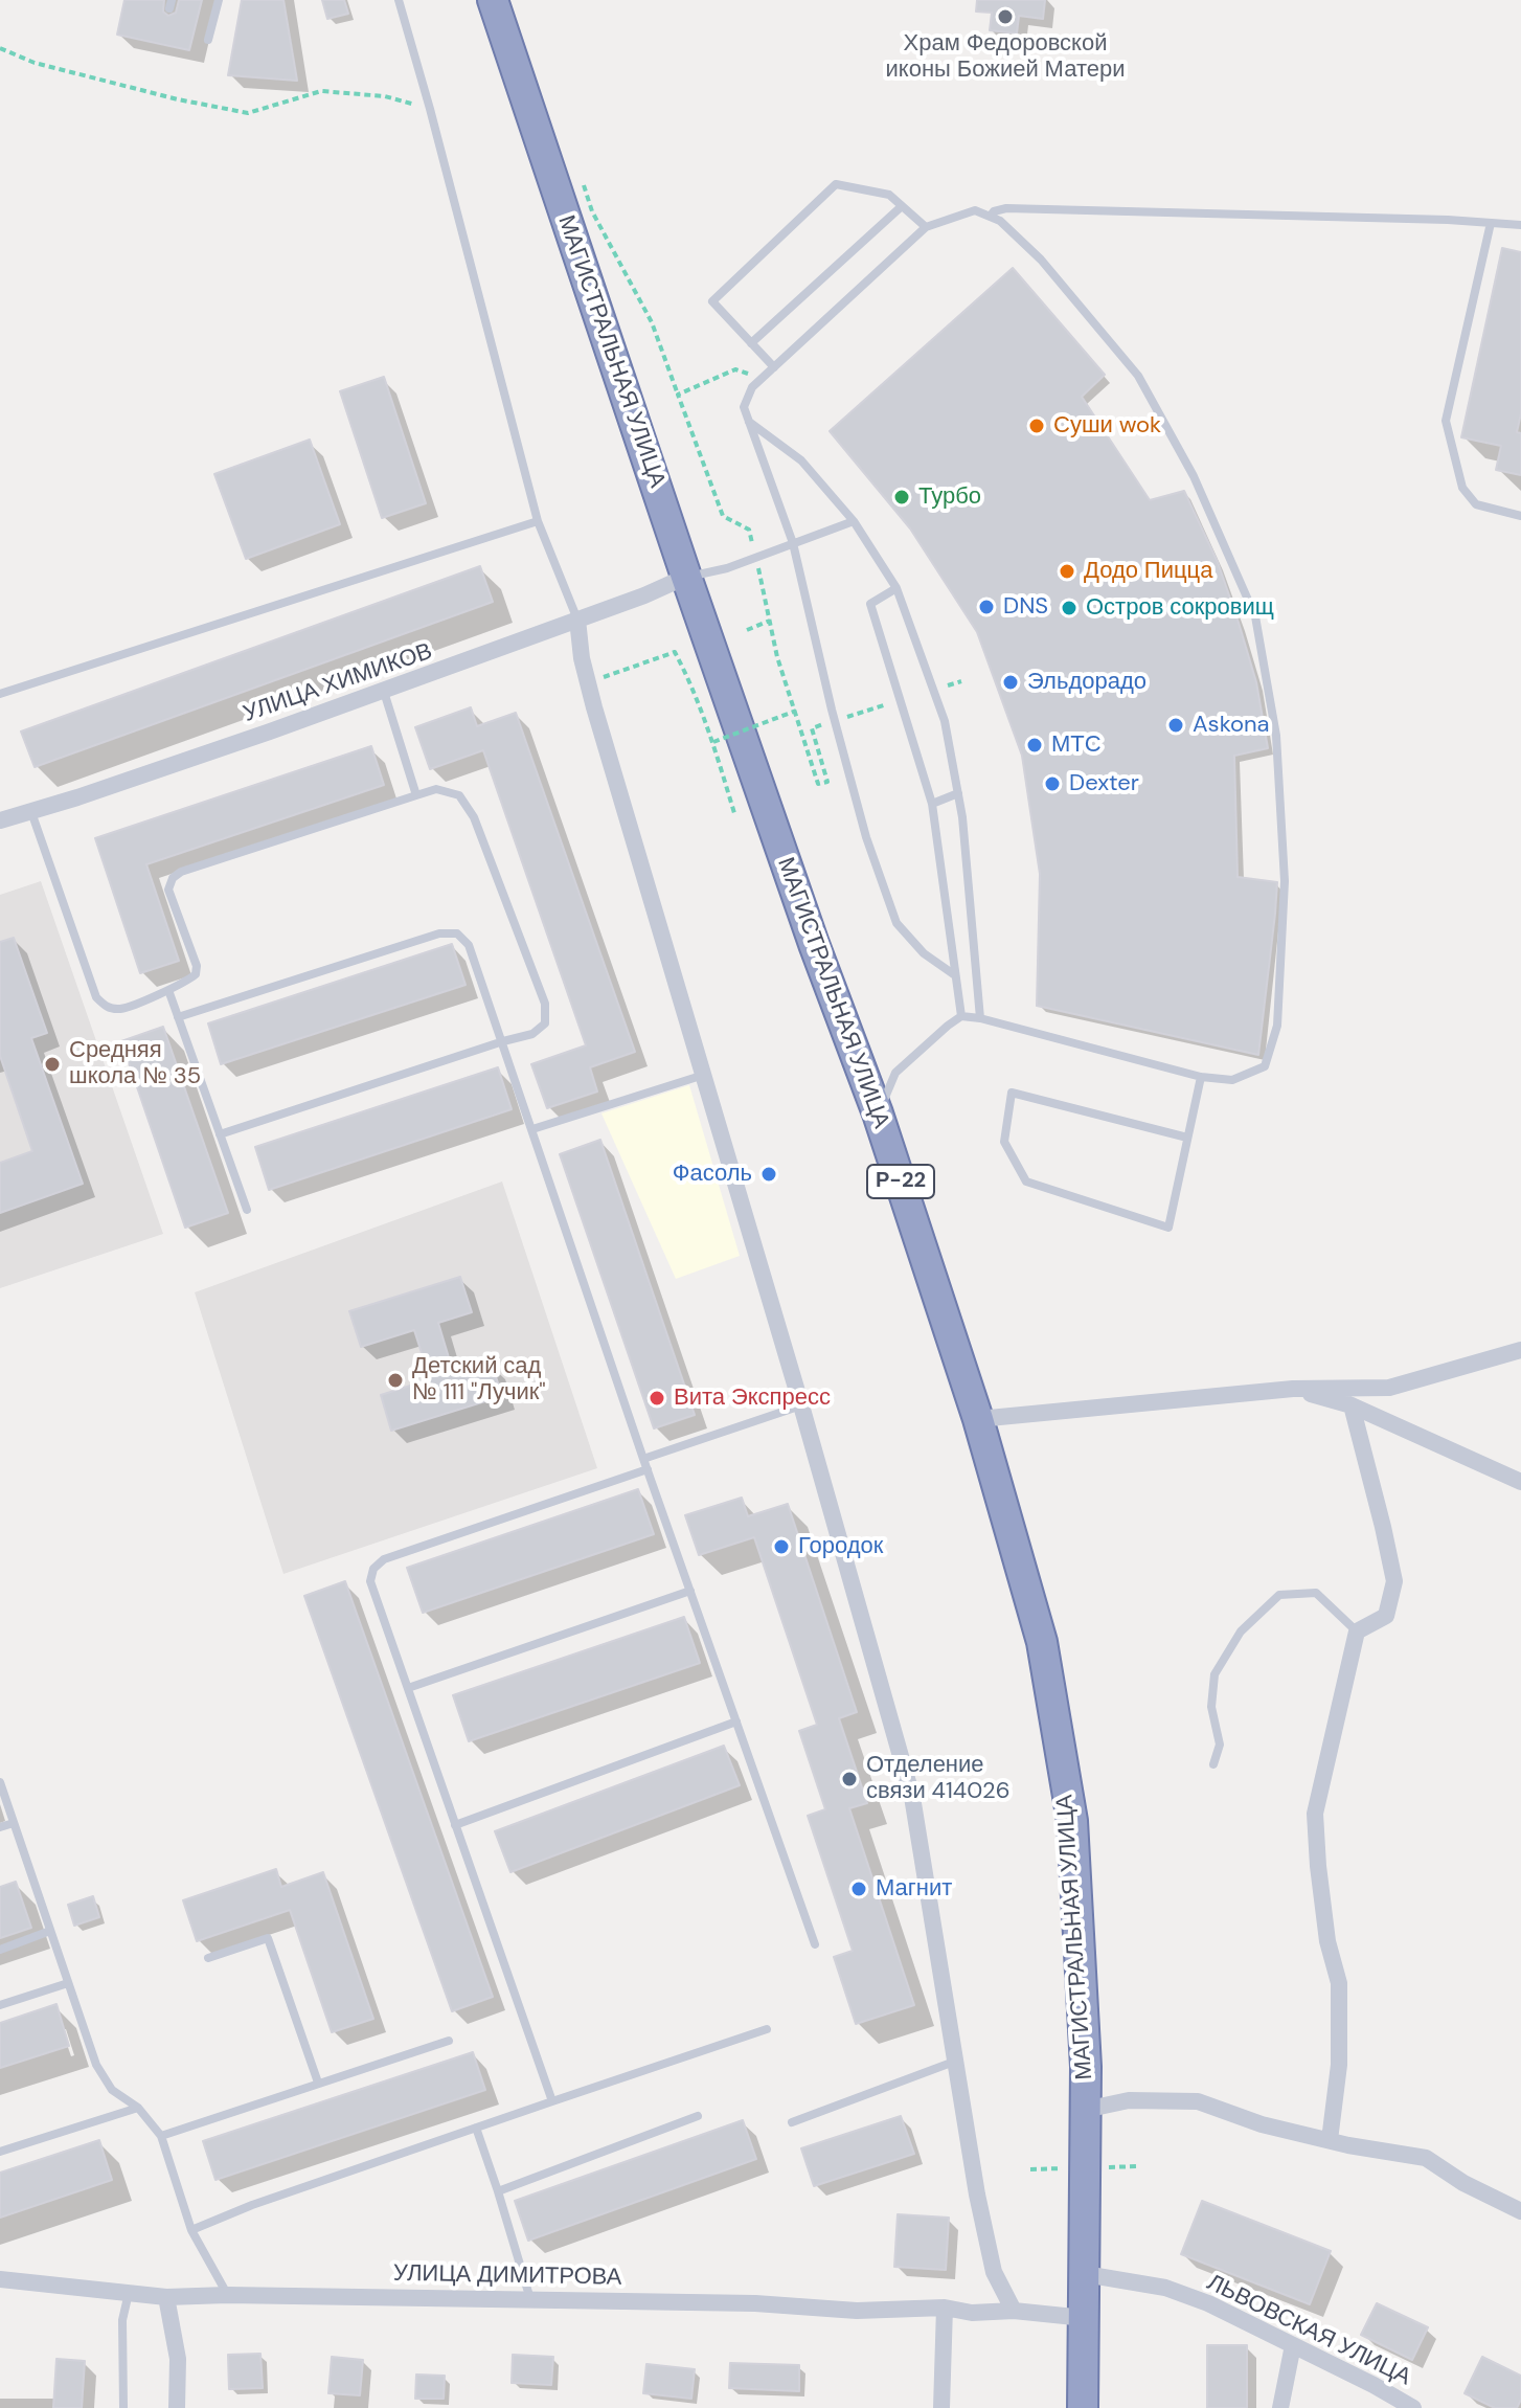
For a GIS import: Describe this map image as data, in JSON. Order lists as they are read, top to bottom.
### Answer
{
  "streets": {
    "highway": ["МАГИСТРАЛЬНАЯ УЛИЦА", "Р-22"],
    "street": ["УЛИЦА ХИМИКОВ", "УЛИЦА ДИМИТРОВА", "ЛЬВОВСКАЯ УЛИЦА"]
  },
  "crossings": [
    ["МАГИСТРАЛЬНАЯ УЛИЦА", "УЛИЦА ХИМИКОВ"],
    ["МАГИСТРАЛЬНАЯ УЛИЦА", "УЛИЦА ДИМИТРОВА"],
    ["МАГИСТРАЛЬНАЯ УЛИЦА", "ЛЬВОВСКАЯ УЛИЦА"]
  ],
  "places": [
    "Храм Федоровской иконы Божией Матери",
    "Суши wok",
    "Турбо",
    "Додо Пицца",
    "DNS",
    "Остров сокровищ",
    "Эльдорадо",
    "Askona",
    "МТС",
    "Dexter",
    "Средняя школа № 35",
    "Фасоль",
    "Детский сад № 111 \"Лучик\"",
    "Вита Экспресс",
    "Городок",
    "Отделение связи 414026",
    "Магнит"
  ]
}
